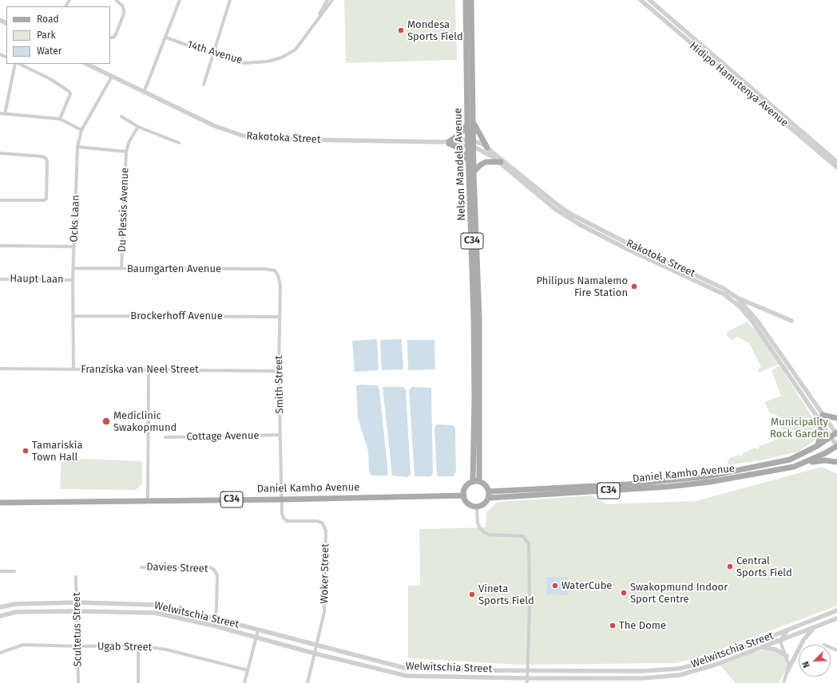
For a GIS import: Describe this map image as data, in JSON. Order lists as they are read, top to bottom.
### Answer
{
  "streets": {
    "main road": ["Nelson Mandela Avenue", "C34", "Daniel Kamho Avenue"],
    "street": [
      "14th Avenue",
      "Hidipo Hamutenya Avenue",
      "Rakotoka Street",
      "Du Plessis Avenue",
      "Ocks Laan",
      "Baumgarten Avenue",
      "Haupt Laan",
      "Brockerhoff Avenue",
      "Franziska van Neel Street",
      "Smith Street",
      "Cottage Avenue",
      "Davies Street",
      "Woker Street",
      "Welwitschia Street",
      "Scultetus Street",
      "Ugab Street"
    ]
  },
  "crossings": [
    ["Rakotoka Street", "Nelson Mandela Avenue"],
    ["Rakotoka Street", "Ocks Laan"],
    ["Rakotoka Street", "Daniel Kamho Avenue"],
    ["Nelson Mandela Avenue", "Daniel Kamho Avenue"],
    ["Du Plessis Avenue", "Baumgarten Avenue"],
    ["Ocks Laan", "Baumgarten Avenue"],
    ["Ocks Laan", "Haupt Laan"],
    ["Ocks Laan", "Brockerhoff Avenue"],
    ["Ocks Laan", "Franziska van Neel Street"],
    ["Baumgarten Avenue", "Smith Street"],
    ["Brockerhoff Avenue", "Smith Street"],
    ["Franziska van Neel Street", "Smith Street"],
    ["Smith Street", "Cottage Avenue"],
    ["Smith Street", "Daniel Kamho Avenue"],
    ["Smith Street", "Woker Street"],
    ["Daniel Kamho Avenue", "Woker Street"],
    ["Davies Street", "Welwitschia Street"],
    ["Woker Street", "Welwitschia Street"],
    ["Welwitschia Street", "Scultetus Street"],
    ["Scultetus Street", "Ugab Street"]
  ],
  "parks": ["Municipality Rock Garden"],
  "places": [
    "Mondesa Sports Field",
    "Philipus Namalemo Fire Station",
    "Mediclinic Swakopmund",
    "Tamariskia Town Hall",
    "Central Sports Field",
    "WaterCube",
    "Swakopmund Indoor Sport Centre",
    "Vineta Sports Field",
    "The Dome"
  ],
  "legend": ["Road", "Park", "Water"],
  "north": "bottom left"
}
